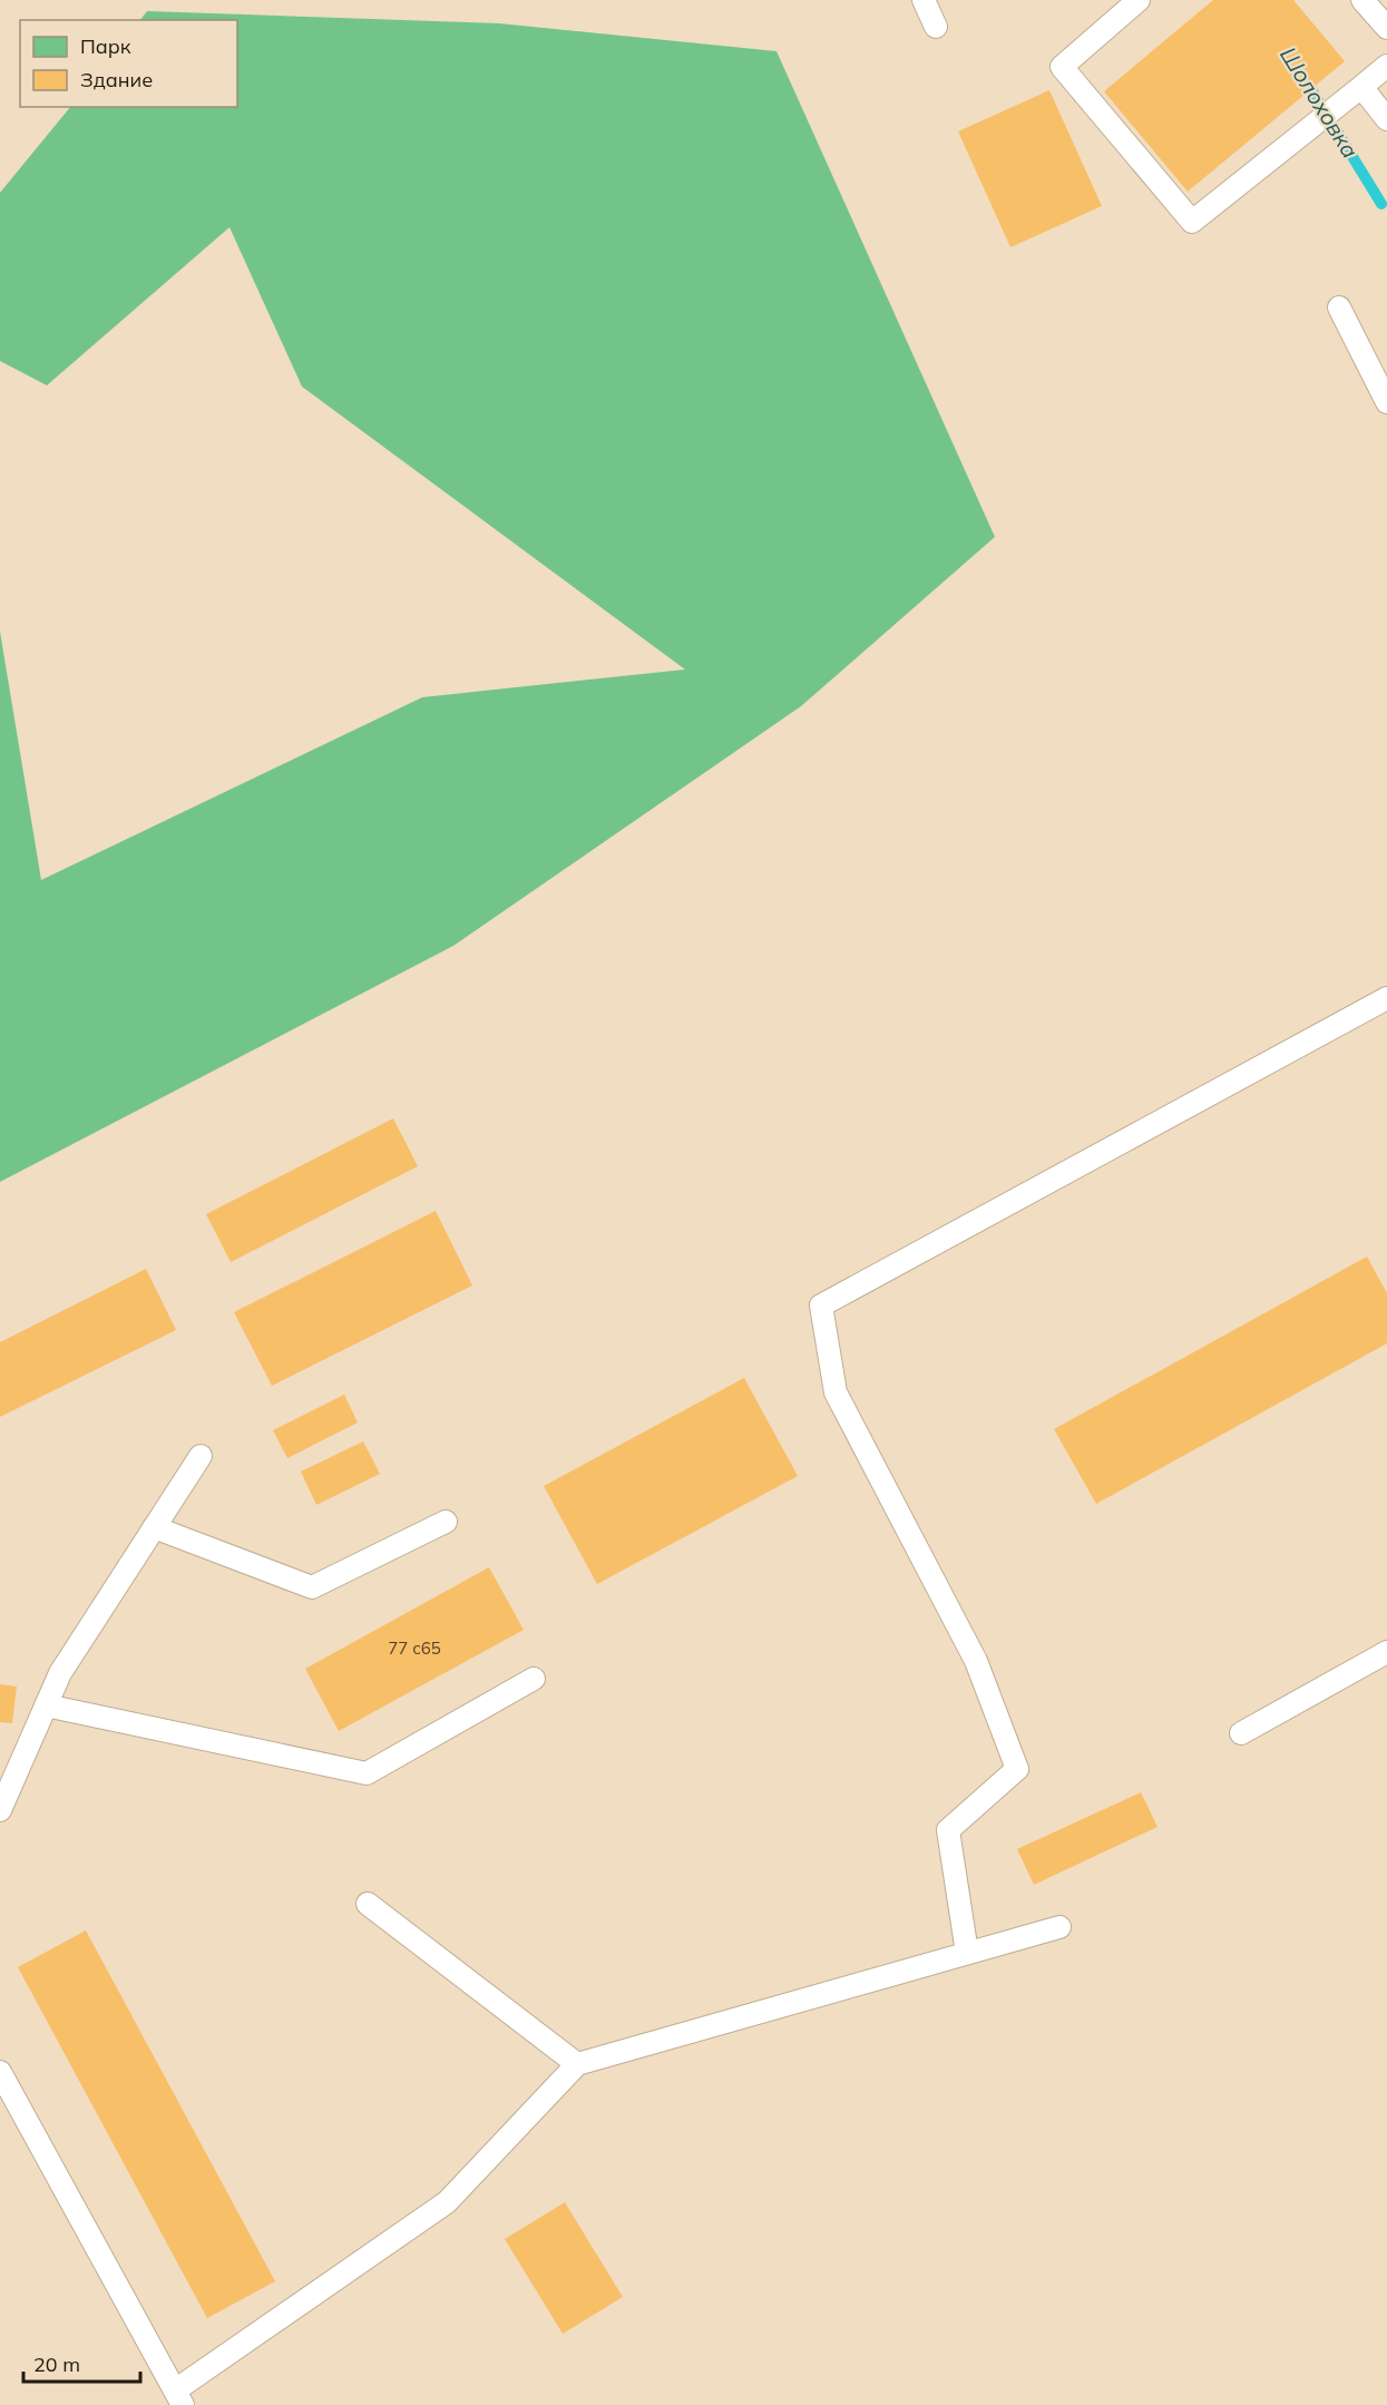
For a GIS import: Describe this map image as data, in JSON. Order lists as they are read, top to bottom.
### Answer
{
  "water": ["Шолоховка"],
  "house_numbers": ["77 с65"],
  "legend": ["Парк", "Здание"],
  "scale_bar": "20 m"
}
